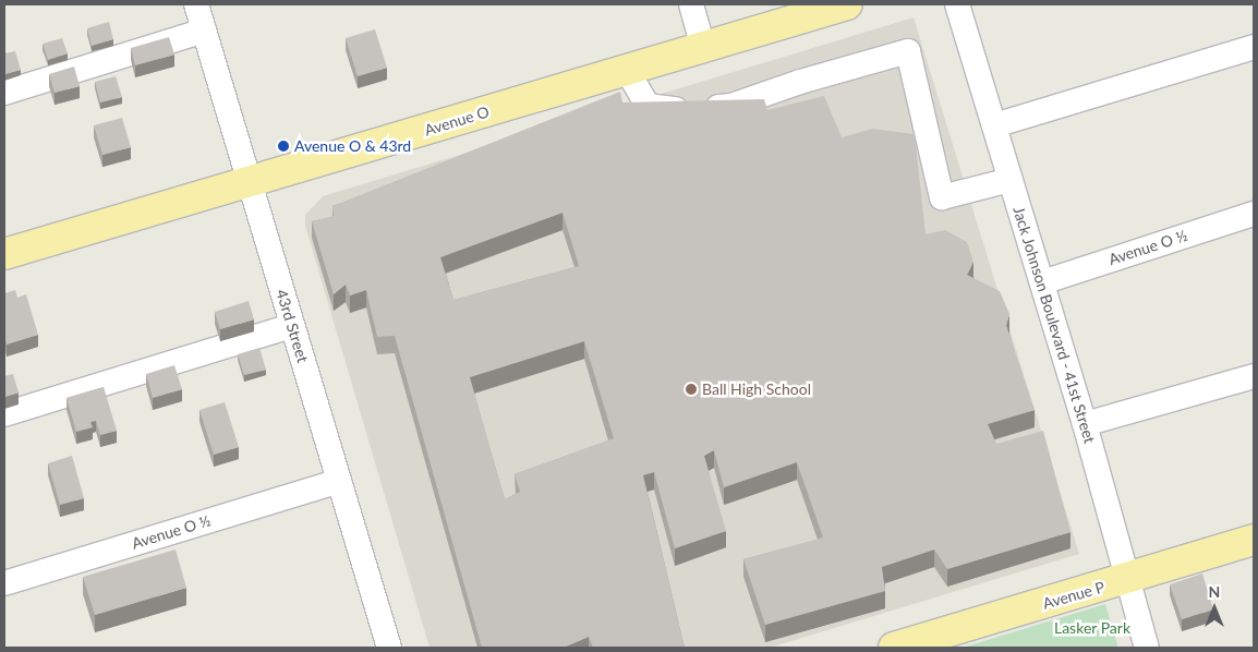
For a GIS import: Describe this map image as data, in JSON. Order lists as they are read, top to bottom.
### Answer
{
  "streets": {
    "main road": ["Avenue O", "Avenue P"],
    "street": ["Avenue O ½", "Jack Johnson Boulevard - 41st Street", "43rd Street"]
  },
  "crossings": [
    ["Avenue O", "43rd Street"],
    ["Avenue O ½", "Jack Johnson Boulevard - 41st Street"],
    ["Avenue O ½", "43rd Street"],
    ["Jack Johnson Boulevard - 41st Street", "Avenue P"]
  ],
  "parks": ["Lasker Park"],
  "places": ["Avenue O & 43rd", "Ball High School"],
  "north": "top"
}
